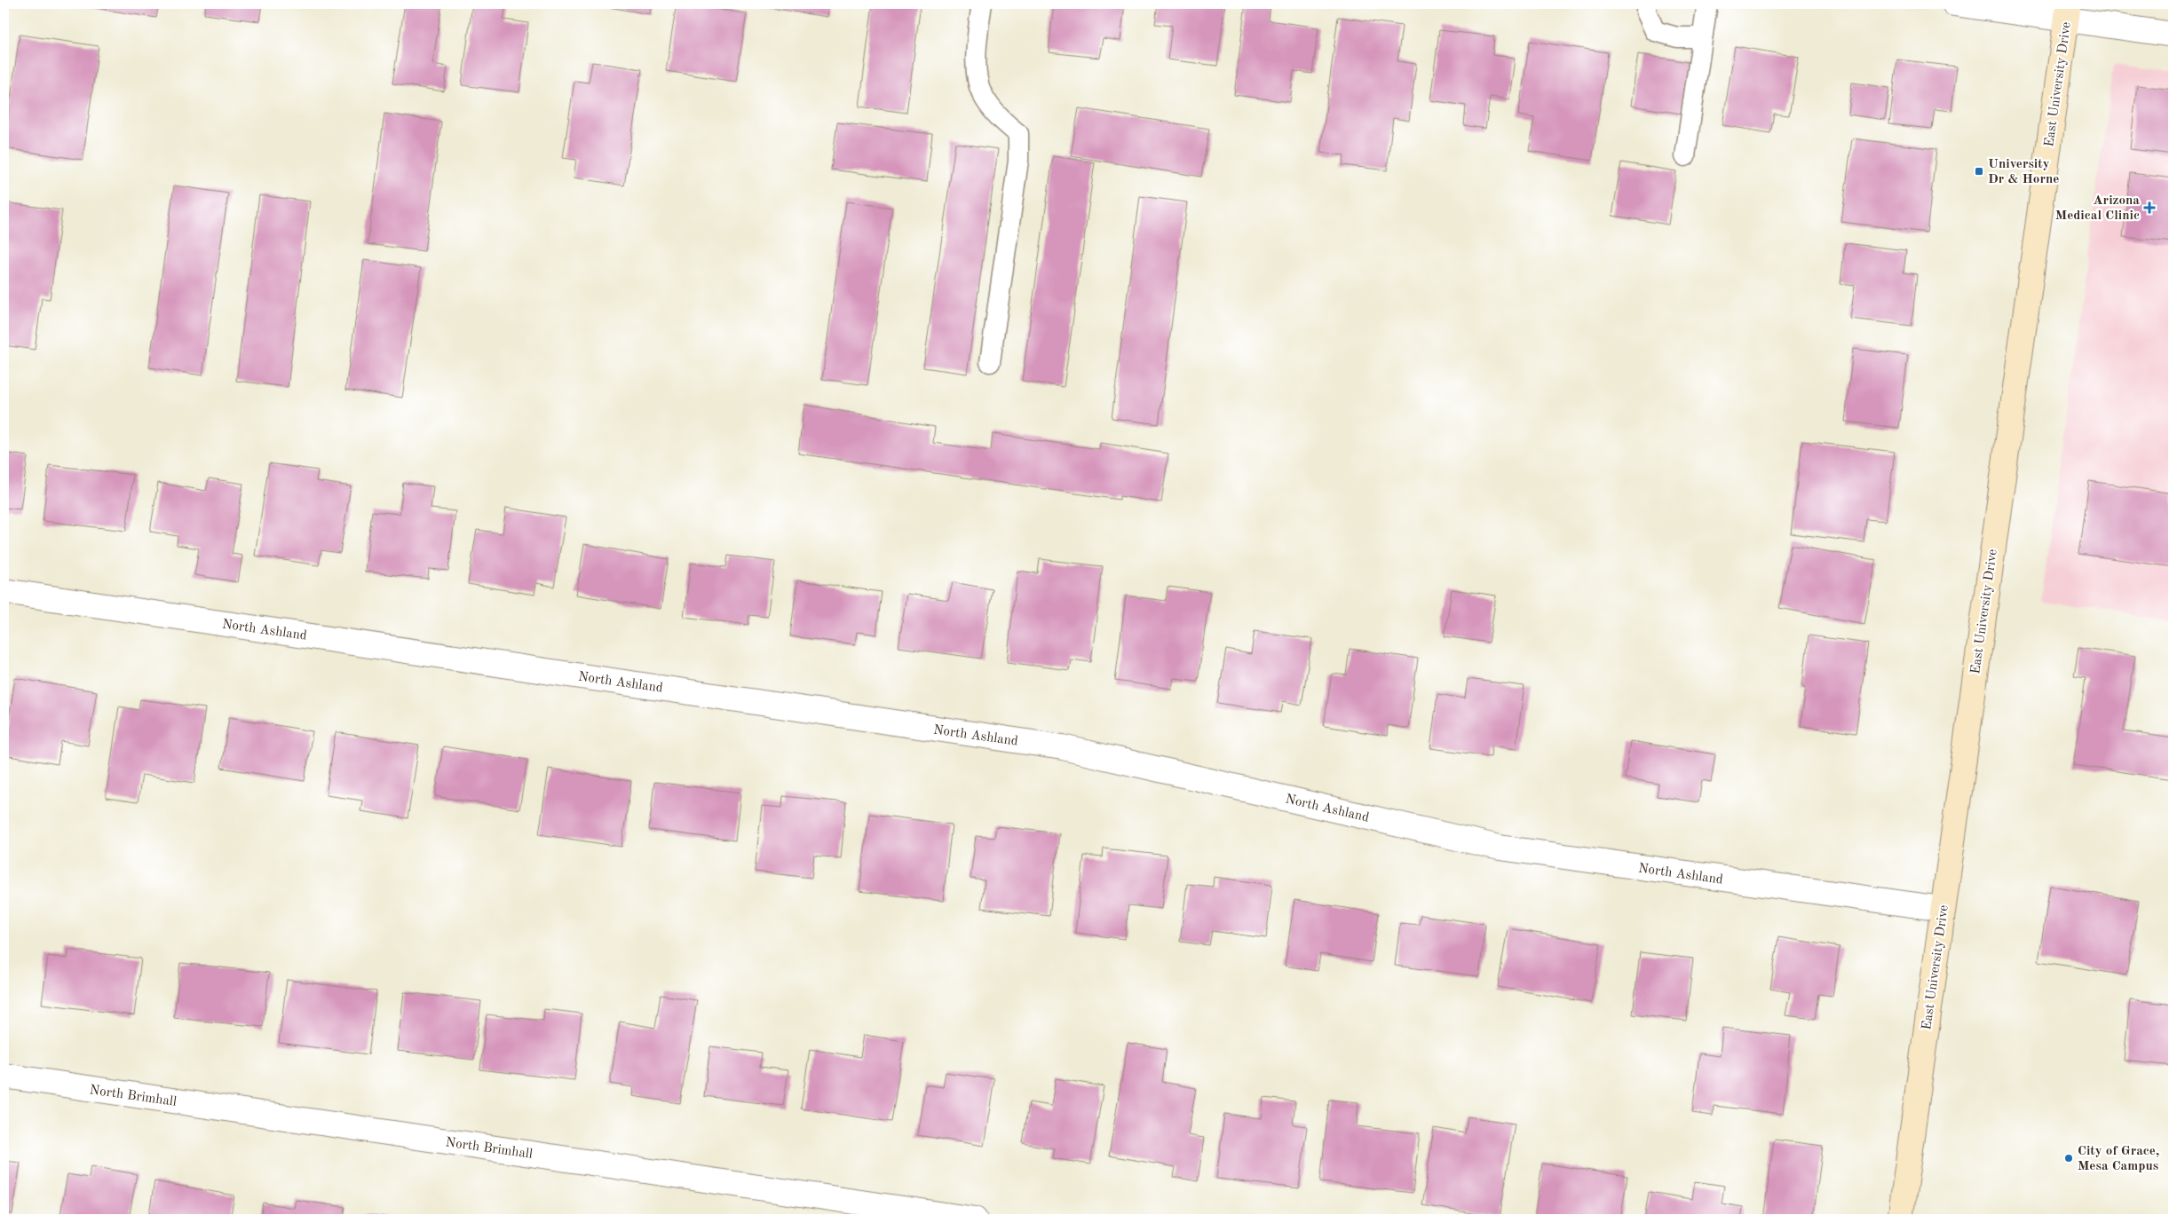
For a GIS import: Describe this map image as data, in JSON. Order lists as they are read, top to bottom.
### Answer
{
  "streets": {
    "main road": ["East University Drive"],
    "street": ["North Ashland", "North Brimhall"]
  },
  "crossings": [
    ["East University Drive", "North Ashland"]
  ],
  "places": {
    "transit": ["University Dr & Horne"],
    "health": ["Arizona Medical Clinic"],
    "other": ["City of Grace, Mesa Campus"]
  }
}
